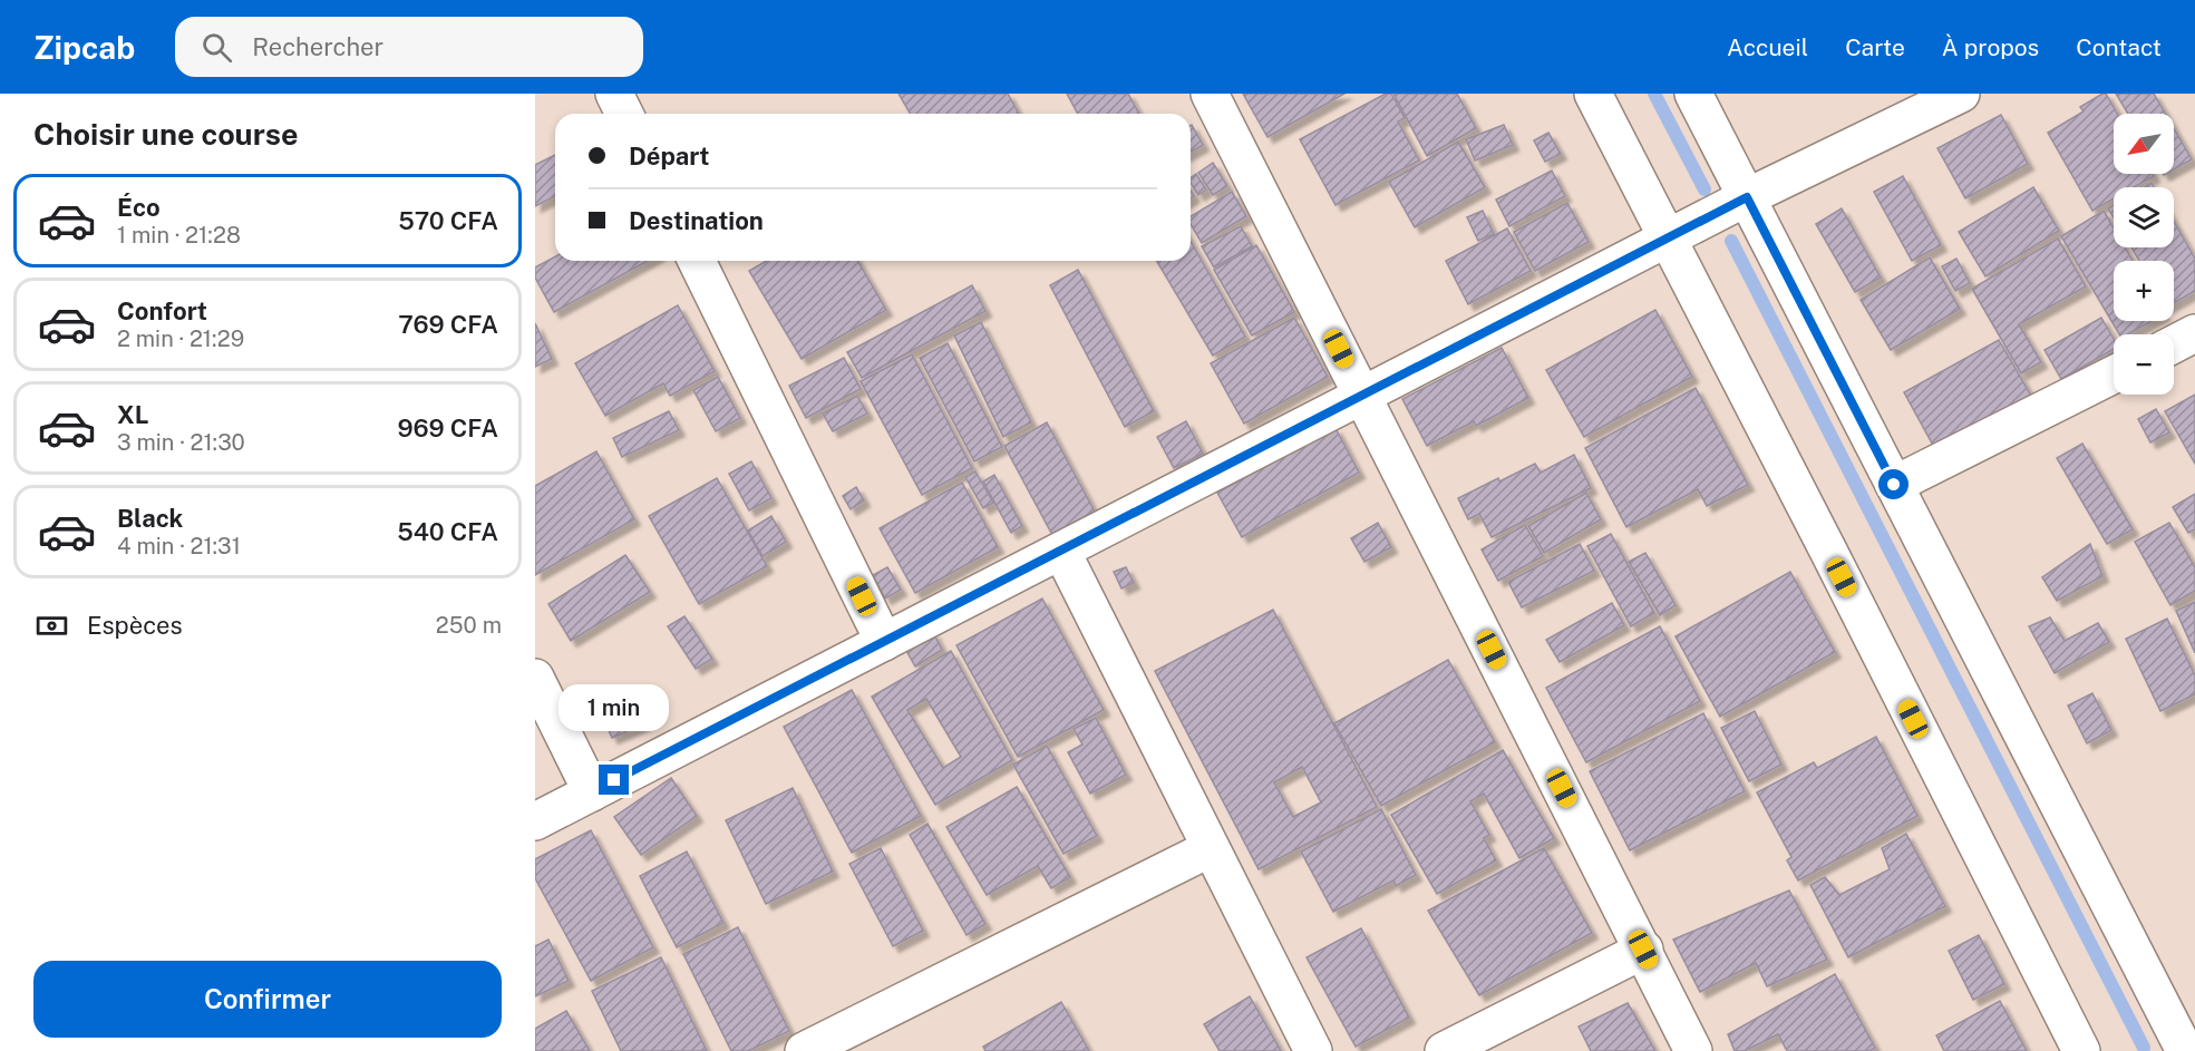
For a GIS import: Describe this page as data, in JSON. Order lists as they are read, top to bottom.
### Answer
{
  "north": "bottom left",
  "page": {
    "header": "Zipcab",
    "search": "Rechercher",
    "nav": [
      "Accueil",
      "Carte",
      "À propos",
      "Contact"
    ],
    "heading": "Choisir une course",
    "map_buttons": ["+", "−"],
    "banner": ["Départ", "Destination"],
    "list": [
      {
        "name": "Éco",
        "note": "1 min · 21:28",
        "value": "570 CFA"
      },
      {
        "name": "Confort",
        "note": "2 min · 21:29",
        "value": "769 CFA"
      },
      {
        "name": "XL",
        "note": "3 min · 21:30",
        "value": "969 CFA"
      },
      {
        "name": "Black",
        "note": "4 min · 21:31",
        "value": "540 CFA"
      }
    ],
    "pay": ["Espèces", "250 m"],
    "bubble": "1 min",
    "buttons": "Confirmer"
  }
}
